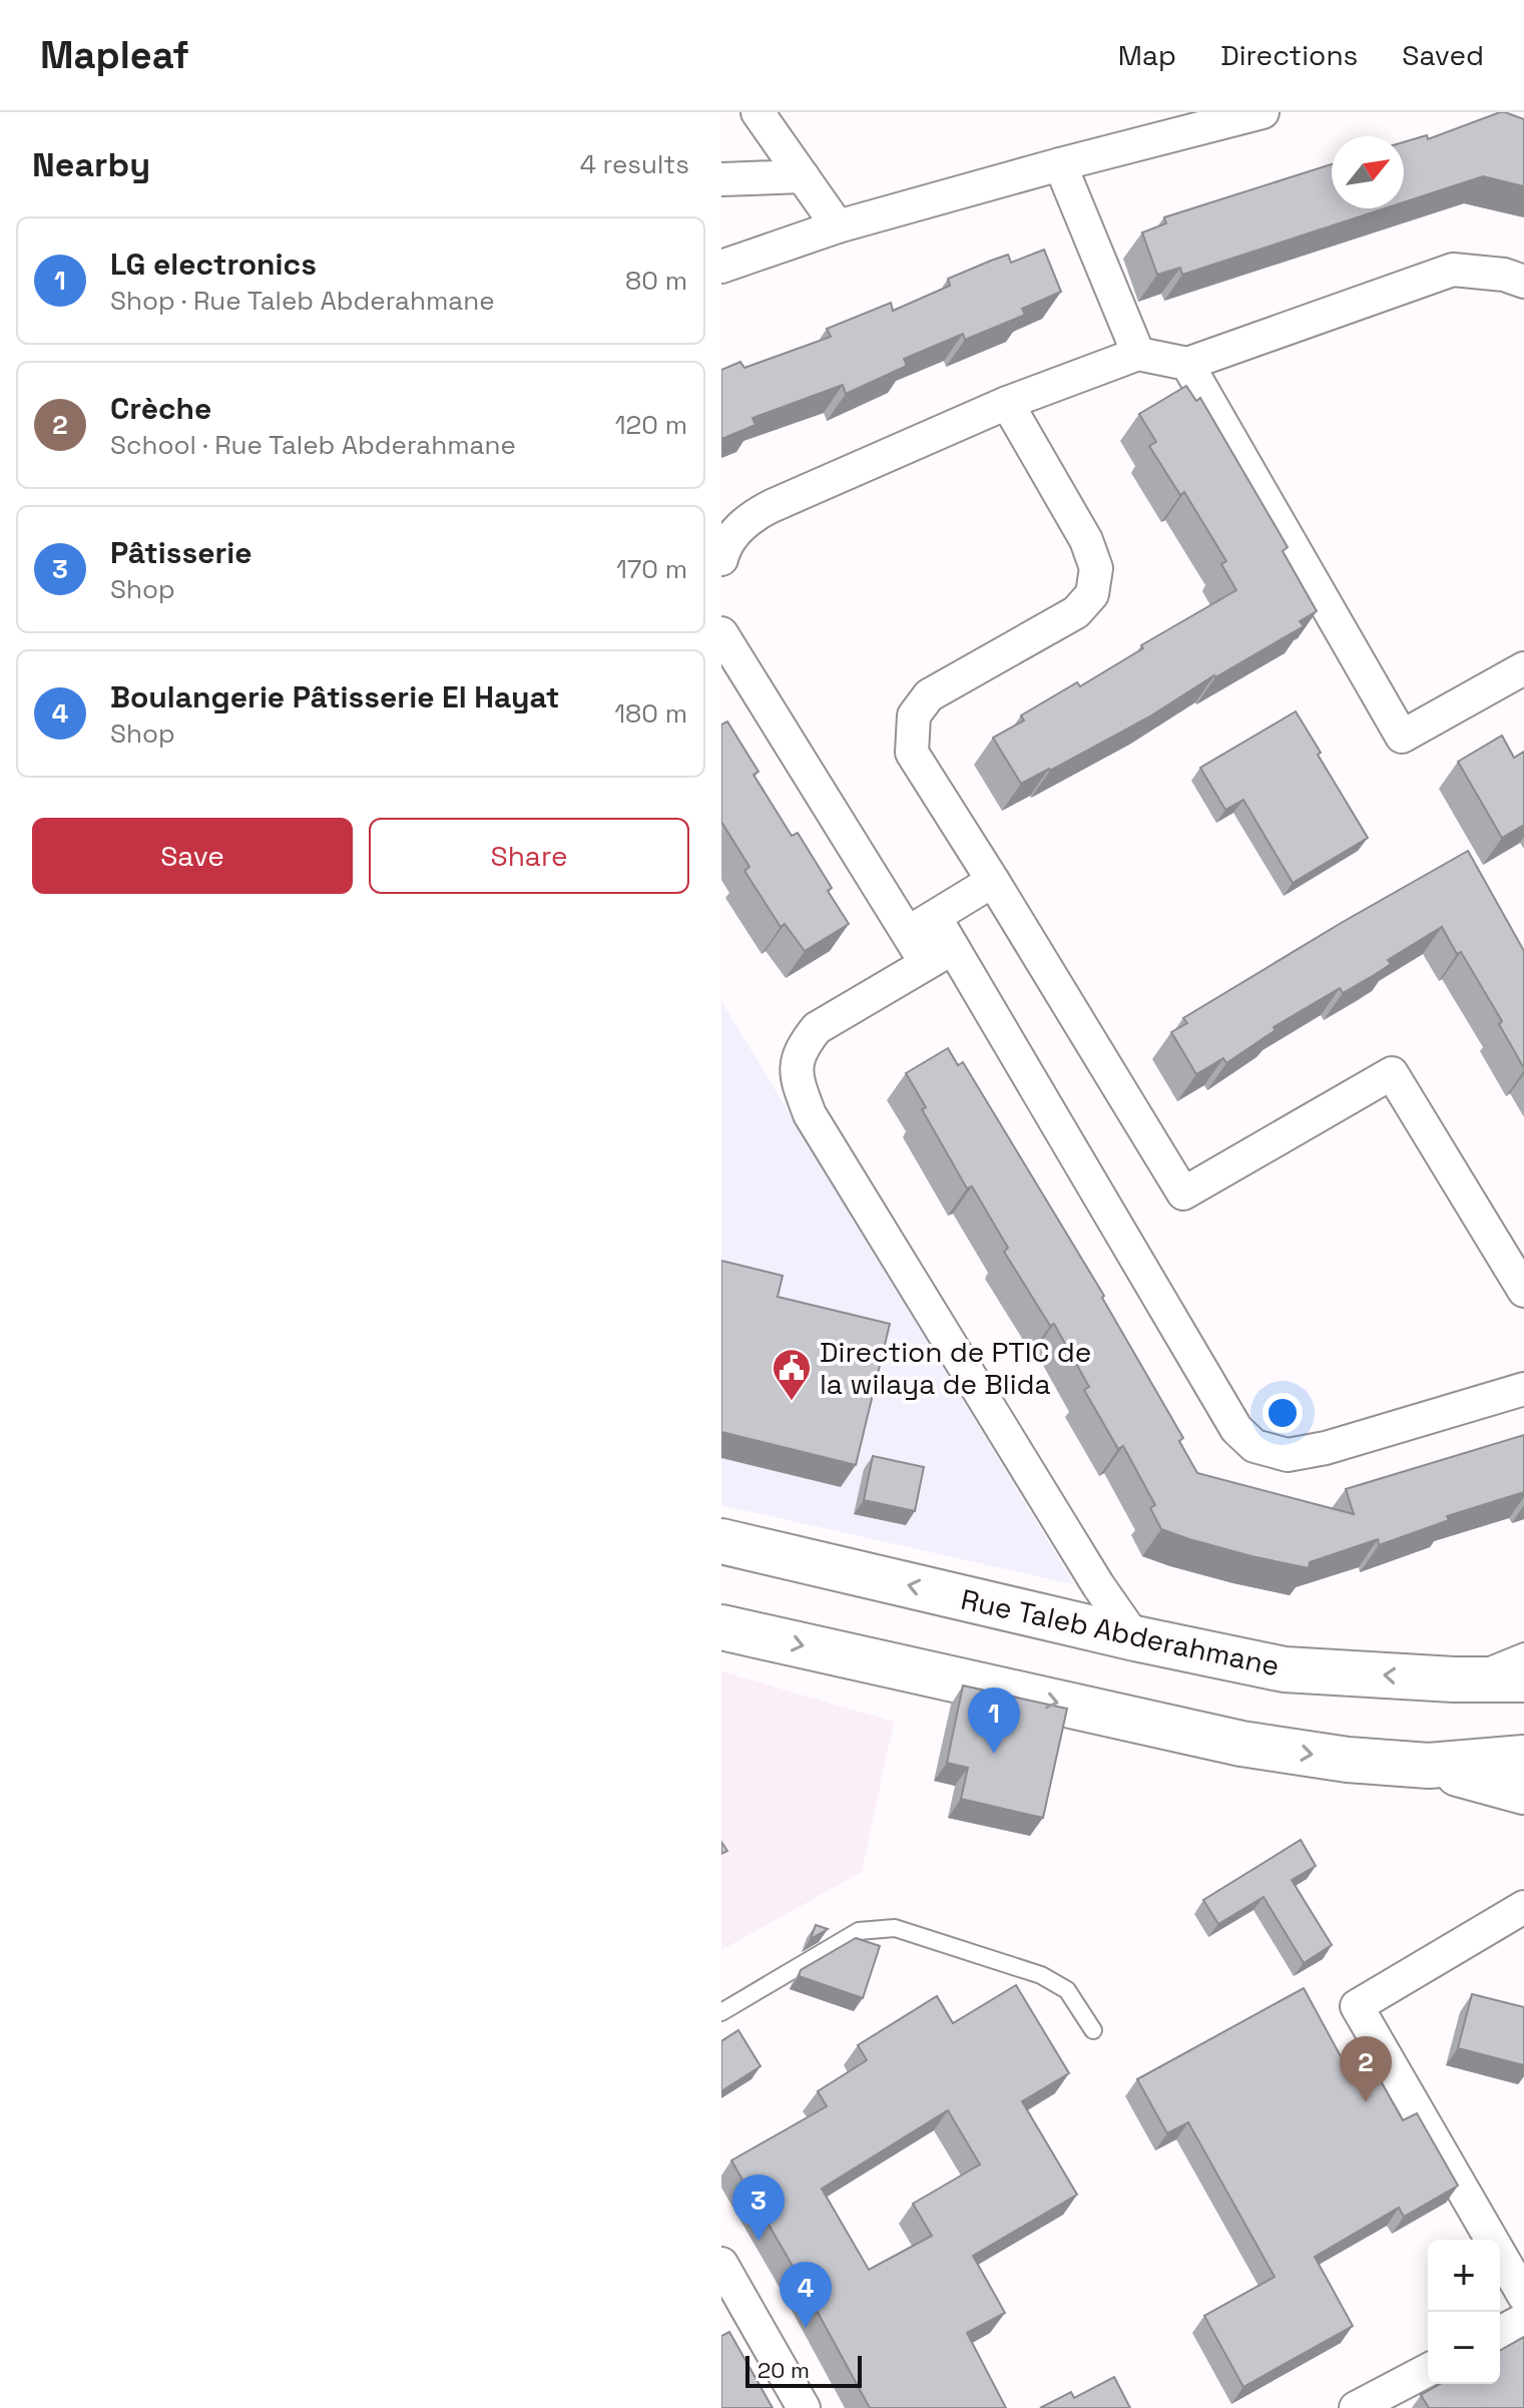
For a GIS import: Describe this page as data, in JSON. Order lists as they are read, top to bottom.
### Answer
{
  "streets": {
    "main road": ["Rue Taleb Abderahmane"]
  },
  "places": {
    "public building": ["Direction de PTIC de la wilaya de Blida"]
  },
  "scale_bar": "20 m",
  "north": "top right",
  "page": {
    "header": "Mapleaf",
    "nav": ["Map", "Directions", "Saved"],
    "heading": ["Nearby", "4 results"],
    "list": [
      {
        "mark": "1",
        "name": "LG electronics",
        "note": "Shop · Rue Taleb Abderahmane",
        "value": "80 m"
      },
      {
        "mark": "2",
        "name": "Crèche",
        "note": "School · Rue Taleb Abderahmane",
        "value": "120 m"
      },
      {
        "mark": "3",
        "name": "Pâtisserie",
        "note": "Shop",
        "value": "170 m"
      },
      {
        "mark": "4",
        "name": "Boulangerie Pâtisserie El Hayat",
        "note": "Shop",
        "value": "180 m"
      }
    ],
    "buttons": ["Save", "Share"],
    "pins": [
      "1",
      "2",
      "3",
      "4"
    ],
    "map_buttons": ["+", "−"],
    "scale": "20 m"
  }
}
